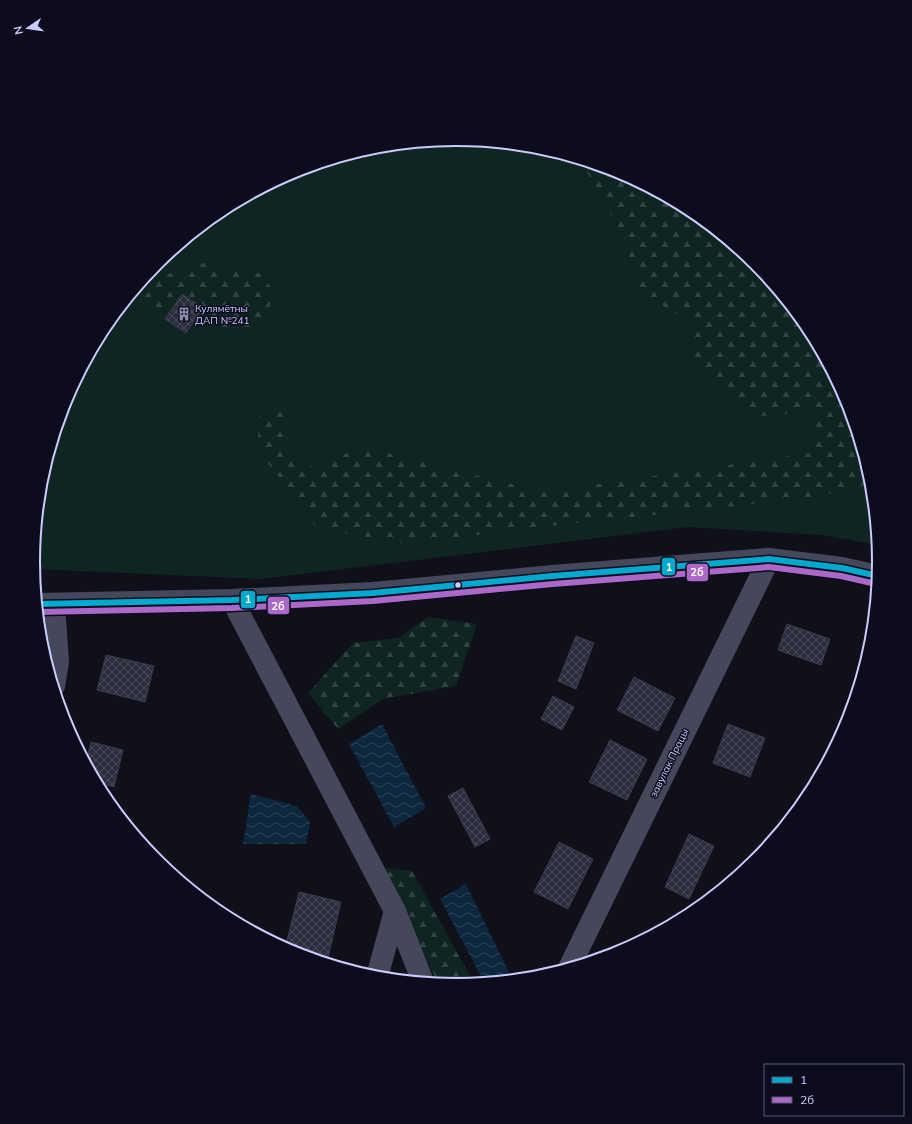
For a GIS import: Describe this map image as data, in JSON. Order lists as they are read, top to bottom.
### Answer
{
  "streets": {
    "street": ["завулак Працы"]
  },
  "places": {
    "building": ["Кулямётны ДАП №241"]
  },
  "lines": ["transit line 1", "transit line 2б"],
  "legend": ["1", "2б"],
  "north": "left"
}
